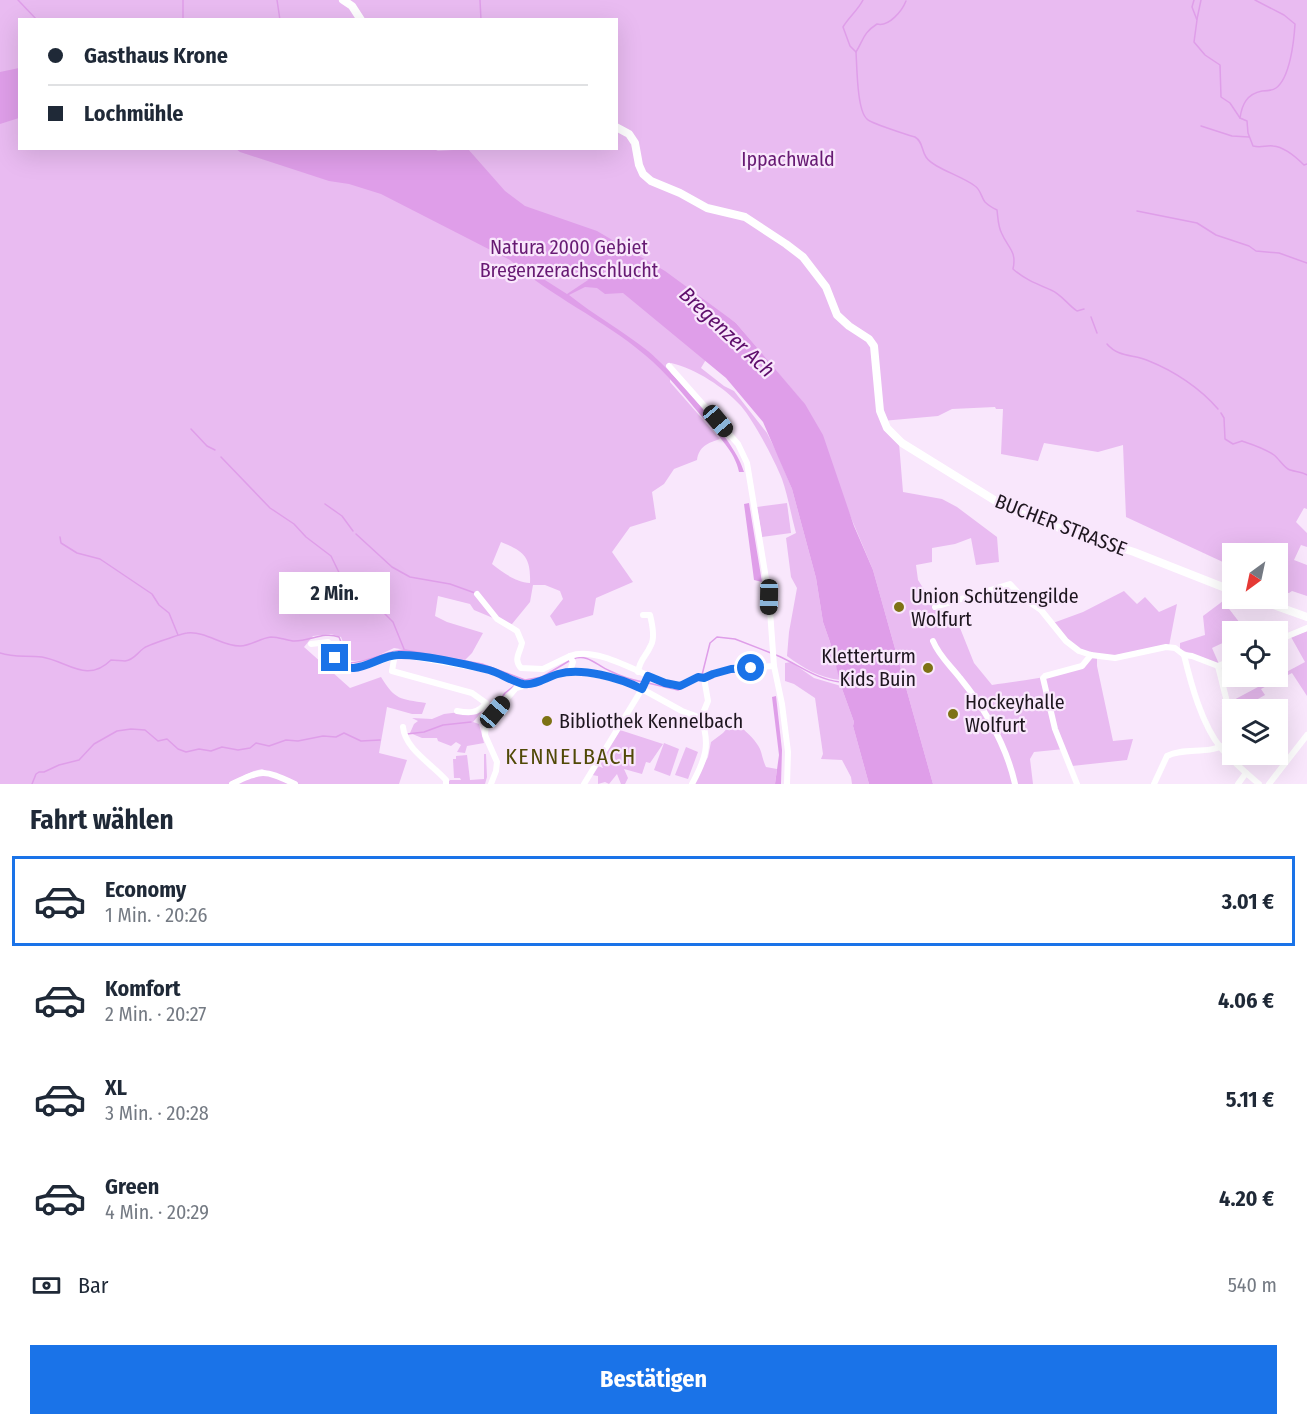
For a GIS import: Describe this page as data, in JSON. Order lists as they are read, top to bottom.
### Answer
{
  "streets": {
    "street": ["BUCHER STRASSE"]
  },
  "districts": ["KENNELBACH"],
  "water": ["Bregenzer Ach"],
  "parks": ["Ippachwald", "Natura 2000 Gebiet Bregenzerachschlucht"],
  "places": [
    "Union Schützengilde Wolfurt",
    "Kletterturm Kids Buin",
    "Hockeyhalle Wolfurt",
    "Bibliothek Kennelbach"
  ],
  "north": "bottom left",
  "page": {
    "banner": ["Gasthaus Krone", "Lochmühle"],
    "bubble": "2 Min.",
    "heading": "Fahrt wählen",
    "list": [
      {
        "name": "Economy",
        "note": "1 Min. · 20:26",
        "value": "3.01 €"
      },
      {
        "name": "Komfort",
        "note": "2 Min. · 20:27",
        "value": "4.06 €"
      },
      {
        "name": "XL",
        "note": "3 Min. · 20:28",
        "value": "5.11 €"
      },
      {
        "name": "Green",
        "note": "4 Min. · 20:29",
        "value": "4.20 €"
      }
    ],
    "pay": ["Bar", "540 m"],
    "buttons": "Bestätigen"
  }
}
